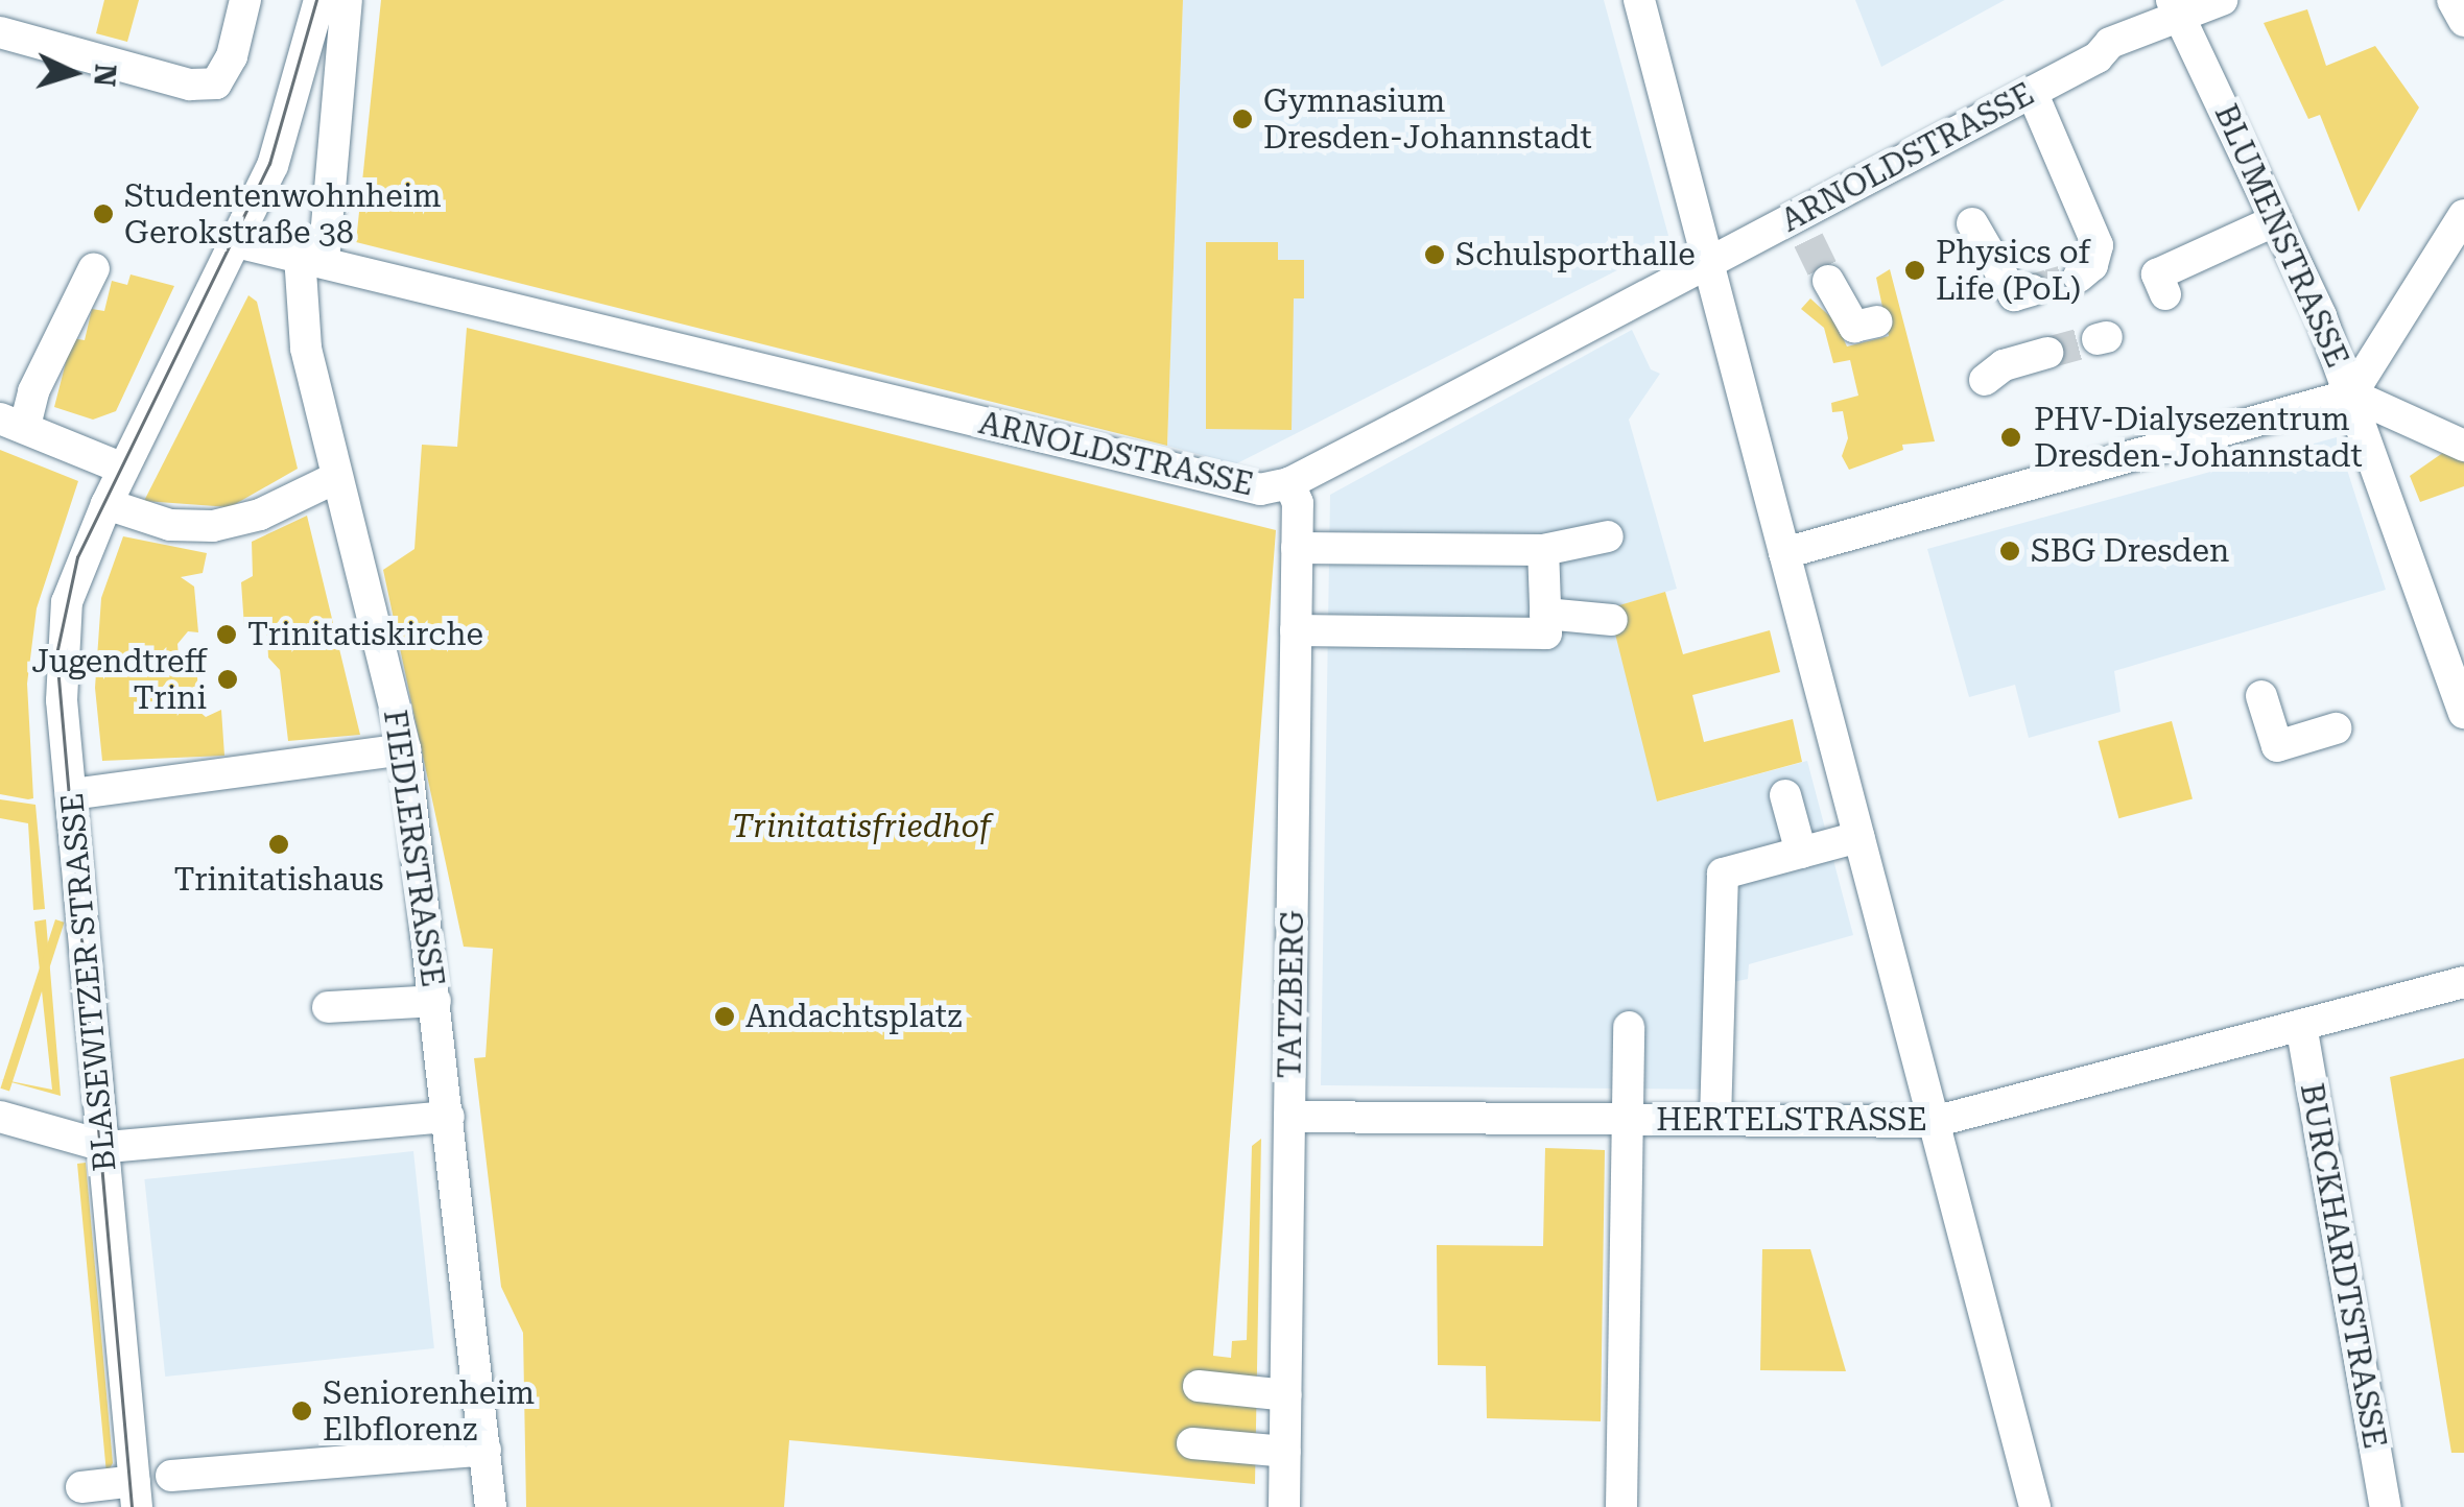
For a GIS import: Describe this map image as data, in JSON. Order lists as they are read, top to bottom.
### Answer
{
  "streets": {
    "street": [
      "ARNOLDSTRASSE",
      "BLUMENSTRASSE",
      "FIEDLERSTRASSE",
      "BLASEWITZER STRASSE",
      "TATZBERG",
      "HERTELSTRASSE",
      "BURCKHARDTSTRASSE"
    ]
  },
  "crossings": [
    ["ARNOLDSTRASSE", "BLUMENSTRASSE"],
    ["ARNOLDSTRASSE", "FIEDLERSTRASSE"],
    ["ARNOLDSTRASSE", "BLASEWITZER STRASSE"],
    ["ARNOLDSTRASSE", "TATZBERG"],
    ["TATZBERG", "HERTELSTRASSE"],
    ["HERTELSTRASSE", "BURCKHARDTSTRASSE"]
  ],
  "parks": ["Trinitatisfriedhof"],
  "places": [
    "Gymnasium Dresden-Johannstadt",
    "Studentenwohnheim Gerokstraße 38",
    "Schulsporthalle",
    "Physics of Life (PoL)",
    "PHV-Dialysezentrum Dresden-Johannstadt",
    "SBG Dresden",
    "Trinitatiskirche",
    "Jugendtreff Trini",
    "Trinitatishaus",
    "Andachtsplatz",
    "Seniorenheim Elbflorenz"
  ],
  "north": "right"
}
